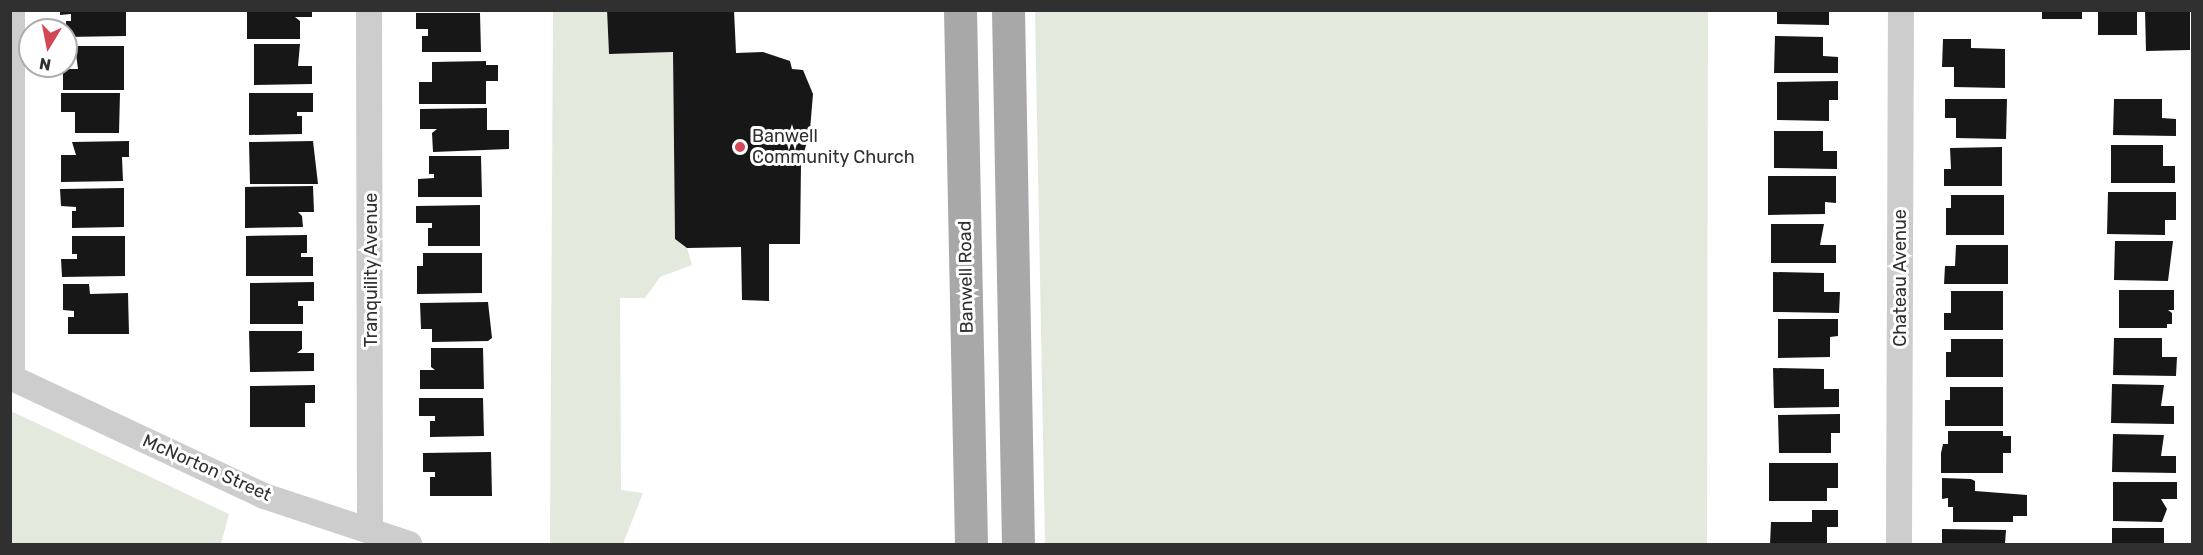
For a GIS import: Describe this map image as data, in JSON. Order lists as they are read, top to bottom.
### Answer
{
  "streets": {
    "main road": ["Banwell Road"],
    "street": ["Tranquility Avenue", "Chateau Avenue", "McNorton Street"]
  },
  "crossings": [
    ["Tranquility Avenue", "McNorton Street"]
  ],
  "places": ["Banwell Community Church"],
  "north": "bottom"
}
